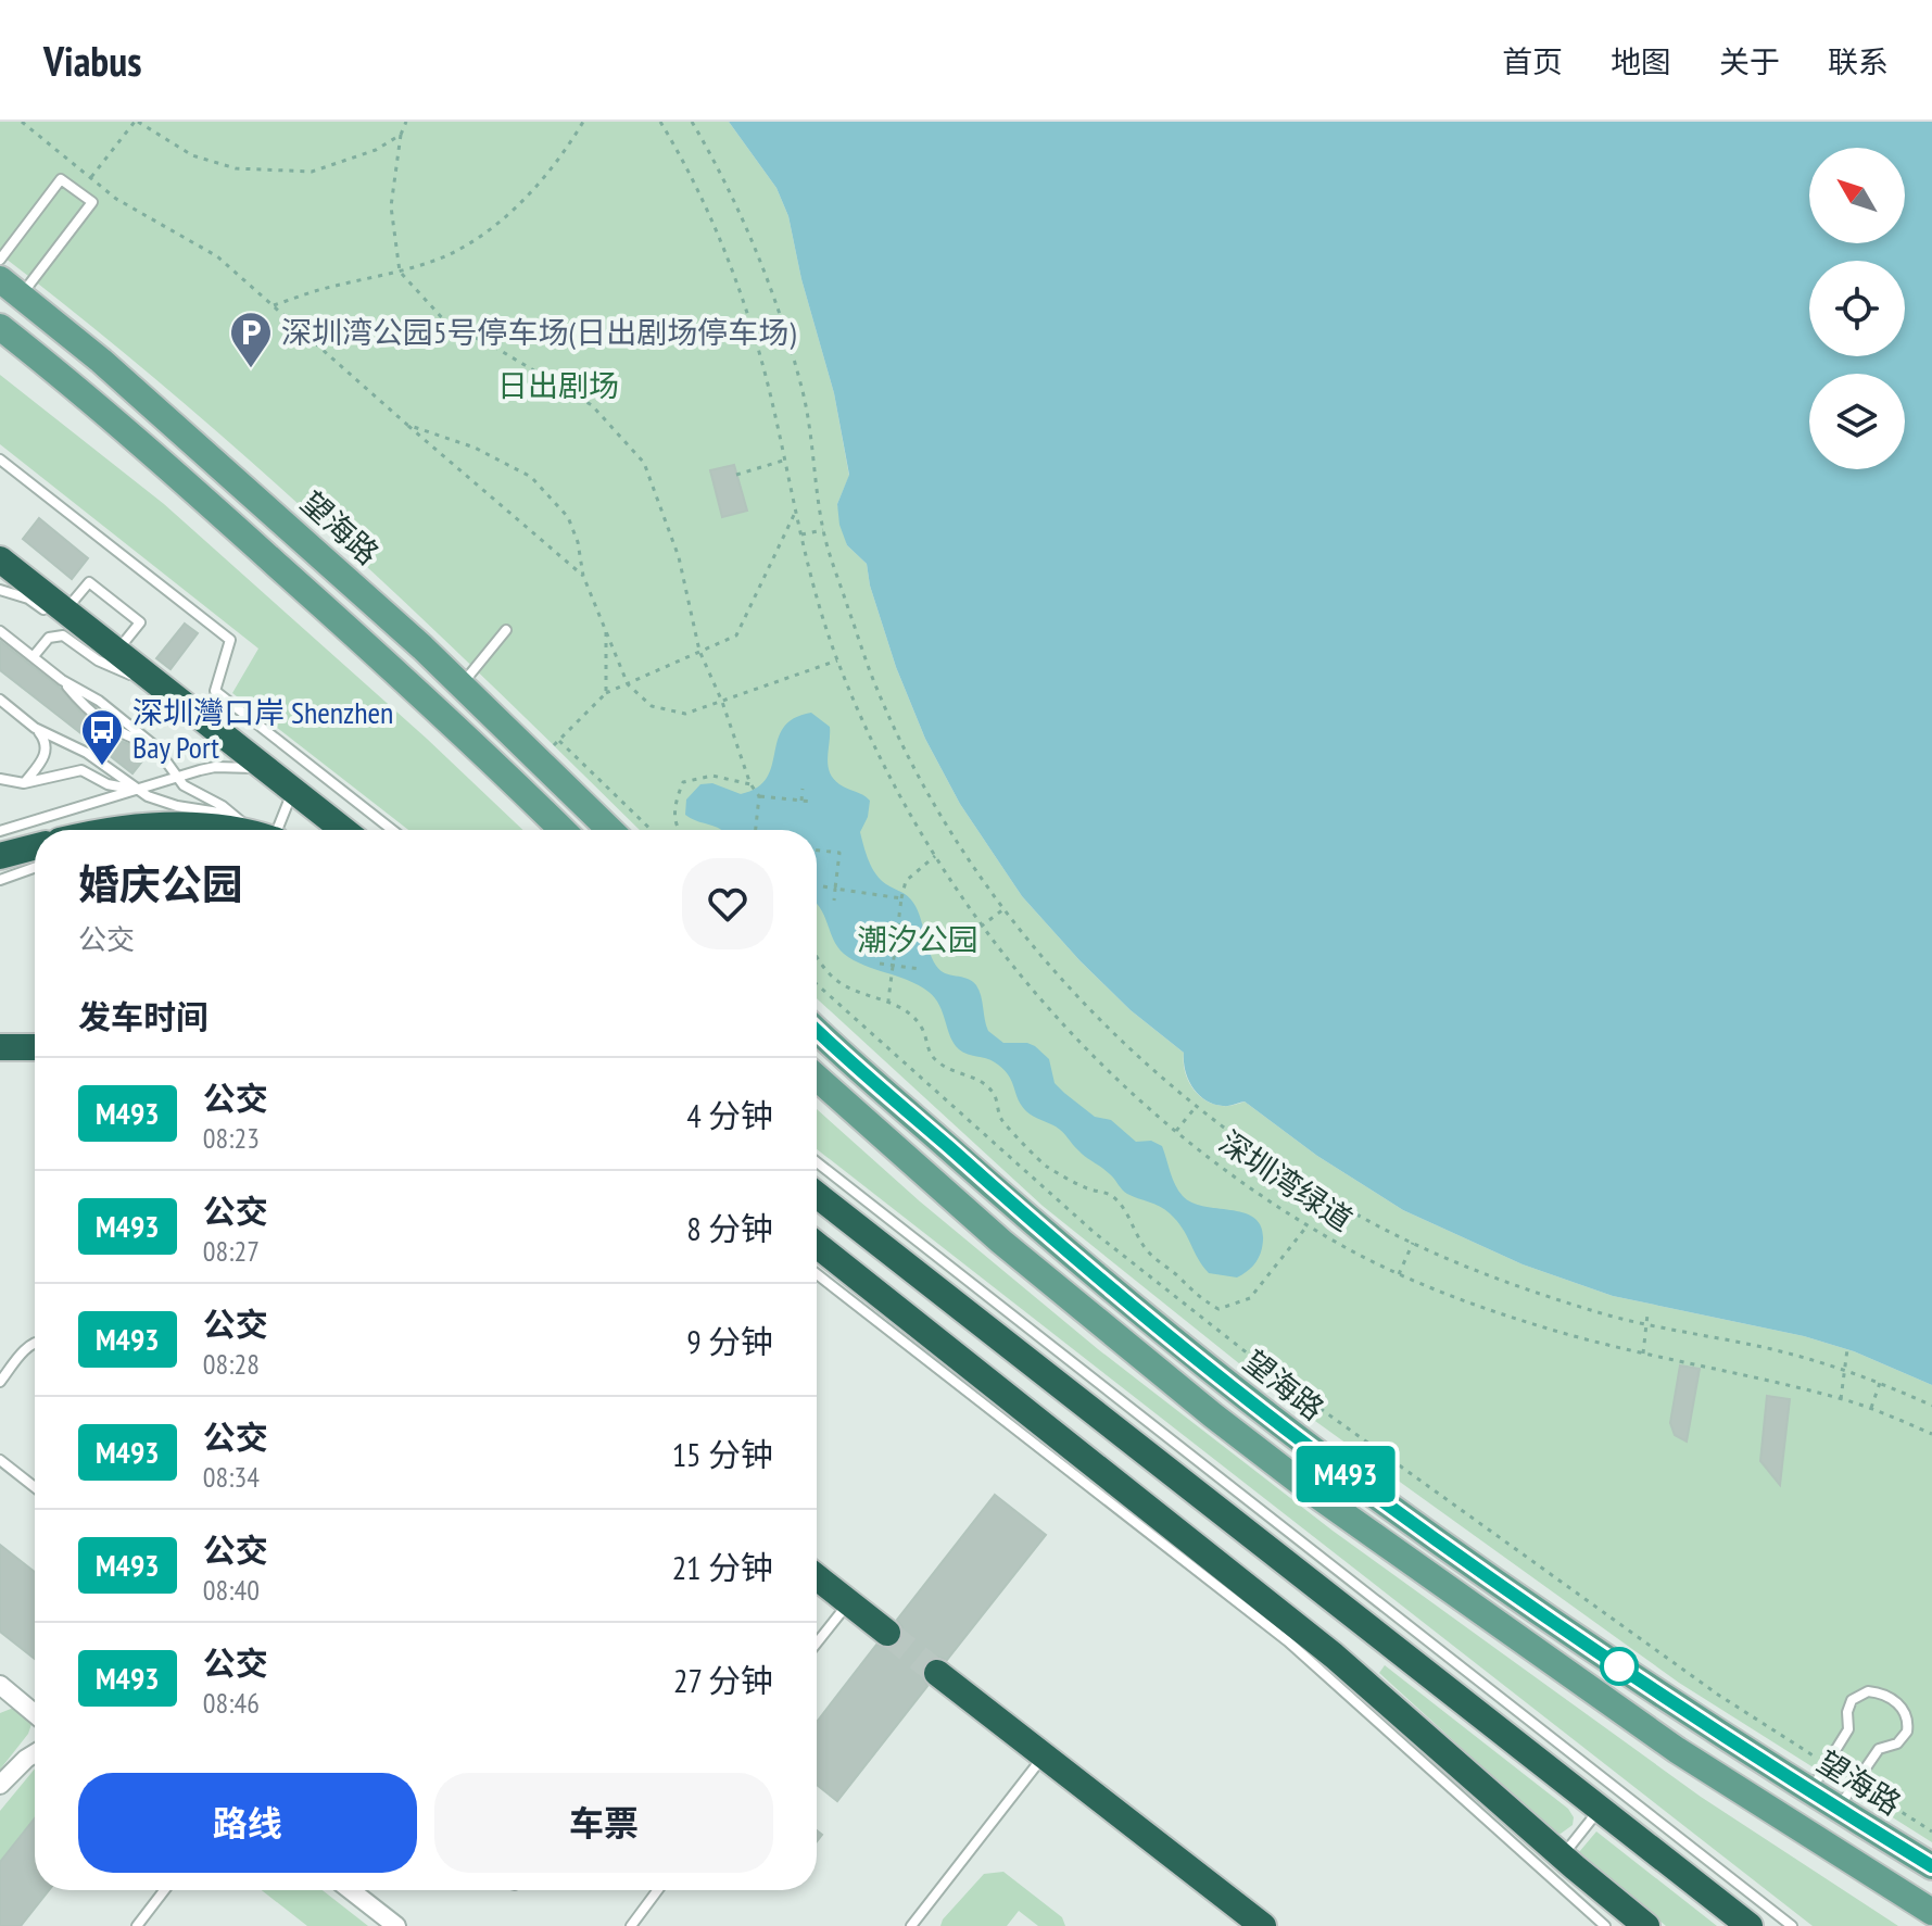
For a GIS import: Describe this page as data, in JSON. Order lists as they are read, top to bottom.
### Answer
{
  "streets": {
    "main road": ["望海路"],
    "path": ["深圳湾绿道"]
  },
  "parks": ["日出剧场", "潮汐公园"],
  "places": {
    "parking": ["深圳湾公园5号停车场(日出剧场停车场)"],
    "bus stop": ["深圳灣口岸 Shenzhen Bay Port"]
  },
  "lines": ["bus line M493"],
  "north": "top left",
  "page": {
    "header": "Viabus",
    "nav": [
      "首页",
      "地图",
      "关于",
      "联系"
    ],
    "on_map": "M493",
    "heading": [
      ["婚庆公园", "公交"],
      "发车时间"
    ],
    "list": [
      {
        "mark": "M493",
        "name": "公交",
        "note": "08:23",
        "value": "4 分钟"
      },
      {
        "mark": "M493",
        "name": "公交",
        "note": "08:27",
        "value": "8 分钟"
      },
      {
        "mark": "M493",
        "name": "公交",
        "note": "08:28",
        "value": "9 分钟"
      },
      {
        "mark": "M493",
        "name": "公交",
        "note": "08:34",
        "value": "15 分钟"
      },
      {
        "mark": "M493",
        "name": "公交",
        "note": "08:40",
        "value": "21 分钟"
      },
      {
        "mark": "M493",
        "name": "公交",
        "note": "08:46",
        "value": "27 分钟"
      }
    ],
    "buttons": ["路线", "车票"]
  }
}
